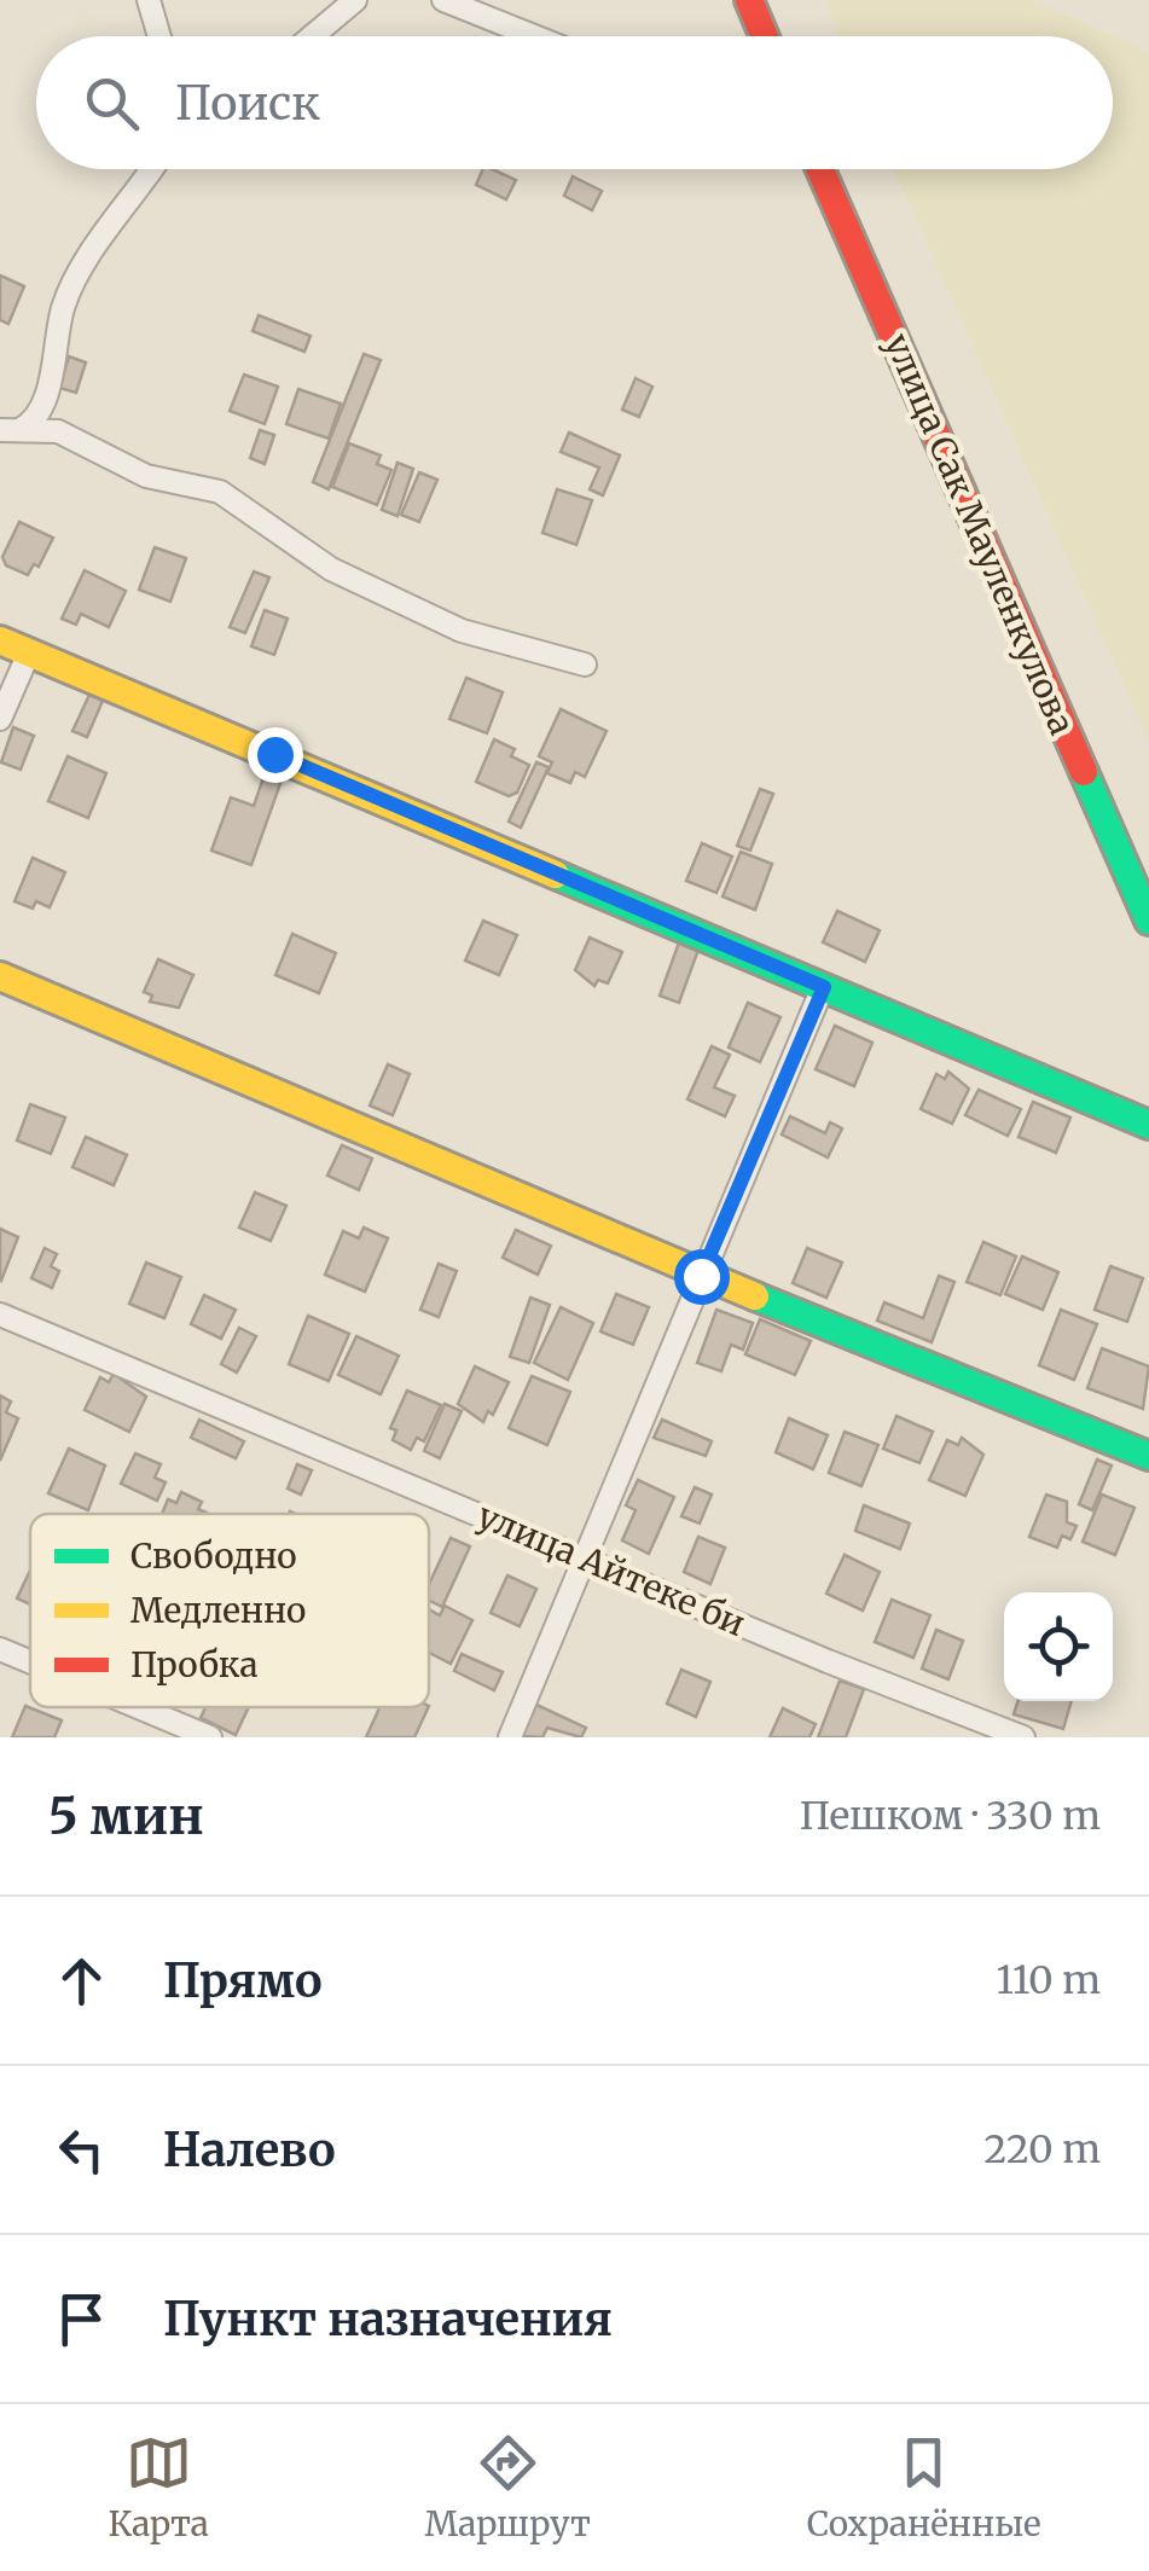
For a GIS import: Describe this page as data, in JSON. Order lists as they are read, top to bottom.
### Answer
{
  "streets": {
    "street": ["улица Сак Мауленкулова", "улица Айтеке би"]
  },
  "legend": ["Свободно", "Медленно", "Пробка"],
  "page": {
    "search": "Поиск",
    "heading": ["5 мин", "Пешком · 330 m"],
    "list": [
      ["Прямо", "110 m"],
      ["Налево", "220 m"],
      "Пункт назначения"
    ],
    "nav": ["Карта", "Маршрут", "Сохранённые"]
  }
}
